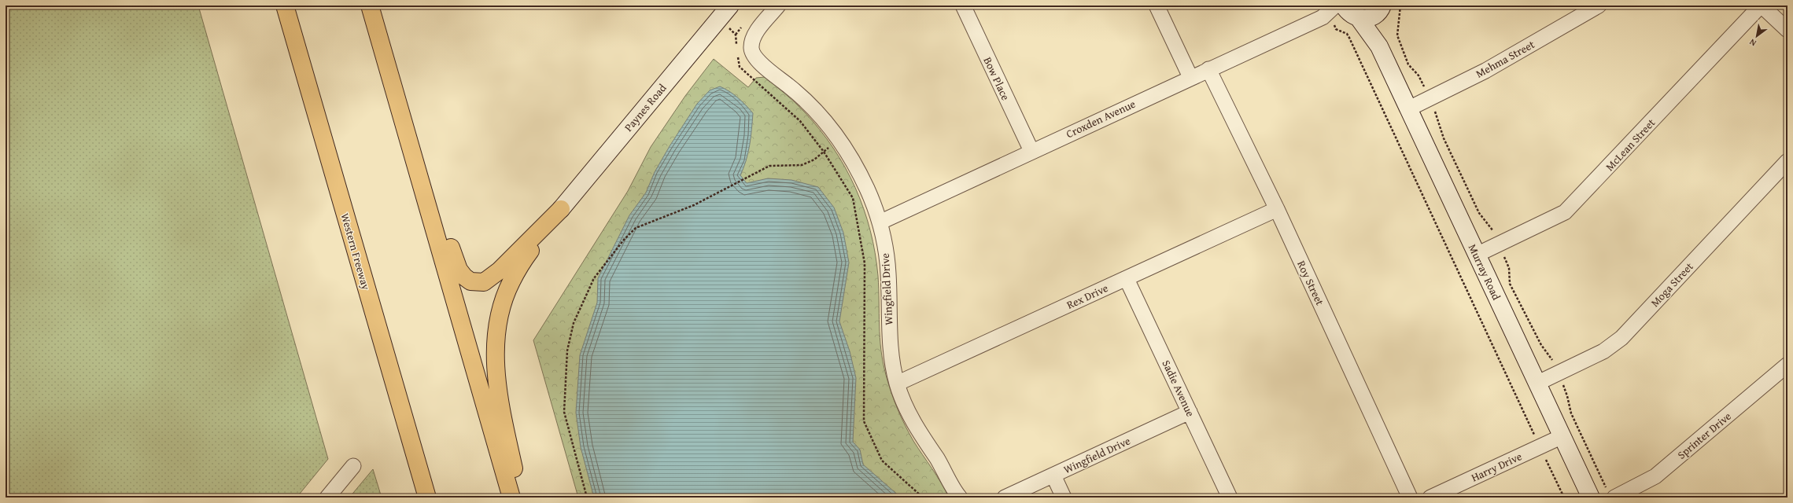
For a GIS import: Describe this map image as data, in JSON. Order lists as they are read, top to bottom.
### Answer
{
  "streets": {
    "highway": ["Western Freeway"],
    "street": [
      "Mehma Street",
      "Bow Place",
      "Paynes Road",
      "Croxden Avenue",
      "McLean Street",
      "Murray Road",
      "Roy Street",
      "Moga Street",
      "Wingfield Drive",
      "Rex Drive",
      "Sadie Avenue",
      "Sprinter Drive",
      "Harry Drive"
    ]
  },
  "crossings": [
    ["Mehma Street", "Murray Road"],
    ["Bow Place", "Croxden Avenue"],
    ["Croxden Avenue", "Murray Road"],
    ["Croxden Avenue", "Roy Street"],
    ["Croxden Avenue", "Wingfield Drive"],
    ["McLean Street", "Murray Road"],
    ["Murray Road", "Moga Street"],
    ["Murray Road", "Harry Drive"],
    ["Roy Street", "Rex Drive"],
    ["Wingfield Drive", "Rex Drive"],
    ["Wingfield Drive", "Sadie Avenue"],
    ["Rex Drive", "Sadie Avenue"]
  ],
  "north": "bottom left"
}
